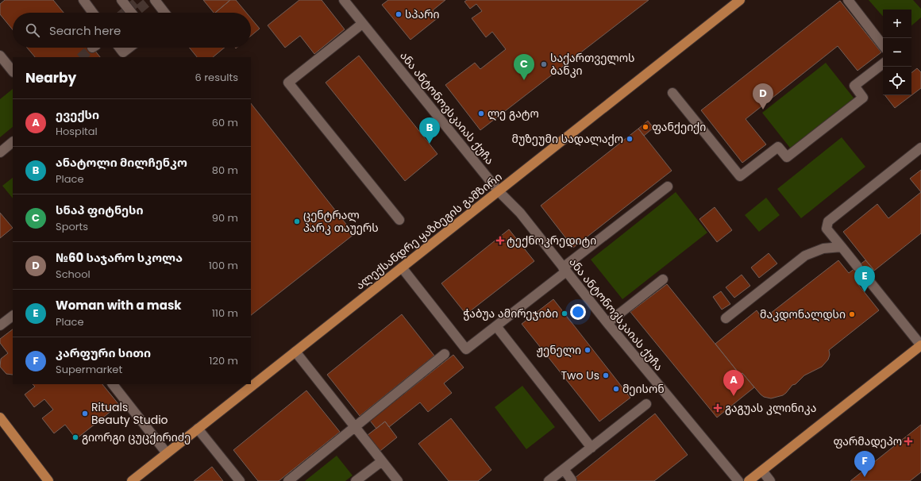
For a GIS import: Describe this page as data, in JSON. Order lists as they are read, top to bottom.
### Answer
{
  "streets": {
    "main road": ["ალექსანდრე ყაზბეგის გამზირი"],
    "street": ["ანა ანტონოვსკაიას ქუჩა"]
  },
  "crossings": [
    ["ანა ანტონოვსკაიას ქუჩა", "ალექსანდრე ყაზბეგის გამზირი"]
  ],
  "places": {
    "other": [
      "სპარი",
      "საქართველოს ბანკი",
      "ლე გატო",
      "ფანქეიქი",
      "მუზეუმი სადალაქო",
      "ცენტრალ პარკ თაუერს",
      "ჭაბუა ამირეჯიბი",
      "მაკდონალდსი",
      "ჟენელი",
      "Two Us",
      "მეისონ",
      "Rituals Beauty Studio",
      "გიორგი ცუცქირიძე"
    ],
    "health": ["ტექნოკრედიტი", "გაგუას კლინიკა", "ფარმადეპო"]
  },
  "page": {
    "map_buttons": ["+", "−"],
    "search": "Search here",
    "pins": [
      "C",
      "D",
      "B",
      "E",
      "A",
      "F"
    ],
    "heading": ["Nearby", "6 results"],
    "list": [
      {
        "mark": "A",
        "name": "ევექსი",
        "note": "Hospital",
        "value": "60 m"
      },
      {
        "mark": "B",
        "name": "ანატოლი მილჩენკო",
        "note": "Place",
        "value": "80 m"
      },
      {
        "mark": "C",
        "name": "სნაპ ფიტნესი",
        "note": "Sports",
        "value": "90 m"
      },
      {
        "mark": "D",
        "name": "№60 საჯარო სკოლა",
        "note": "School",
        "value": "100 m"
      },
      {
        "mark": "E",
        "name": "Woman with a mask",
        "note": "Place",
        "value": "110 m"
      },
      {
        "mark": "F",
        "name": "კარფური სითი",
        "note": "Supermarket",
        "value": "120 m"
      }
    ]
  }
}
